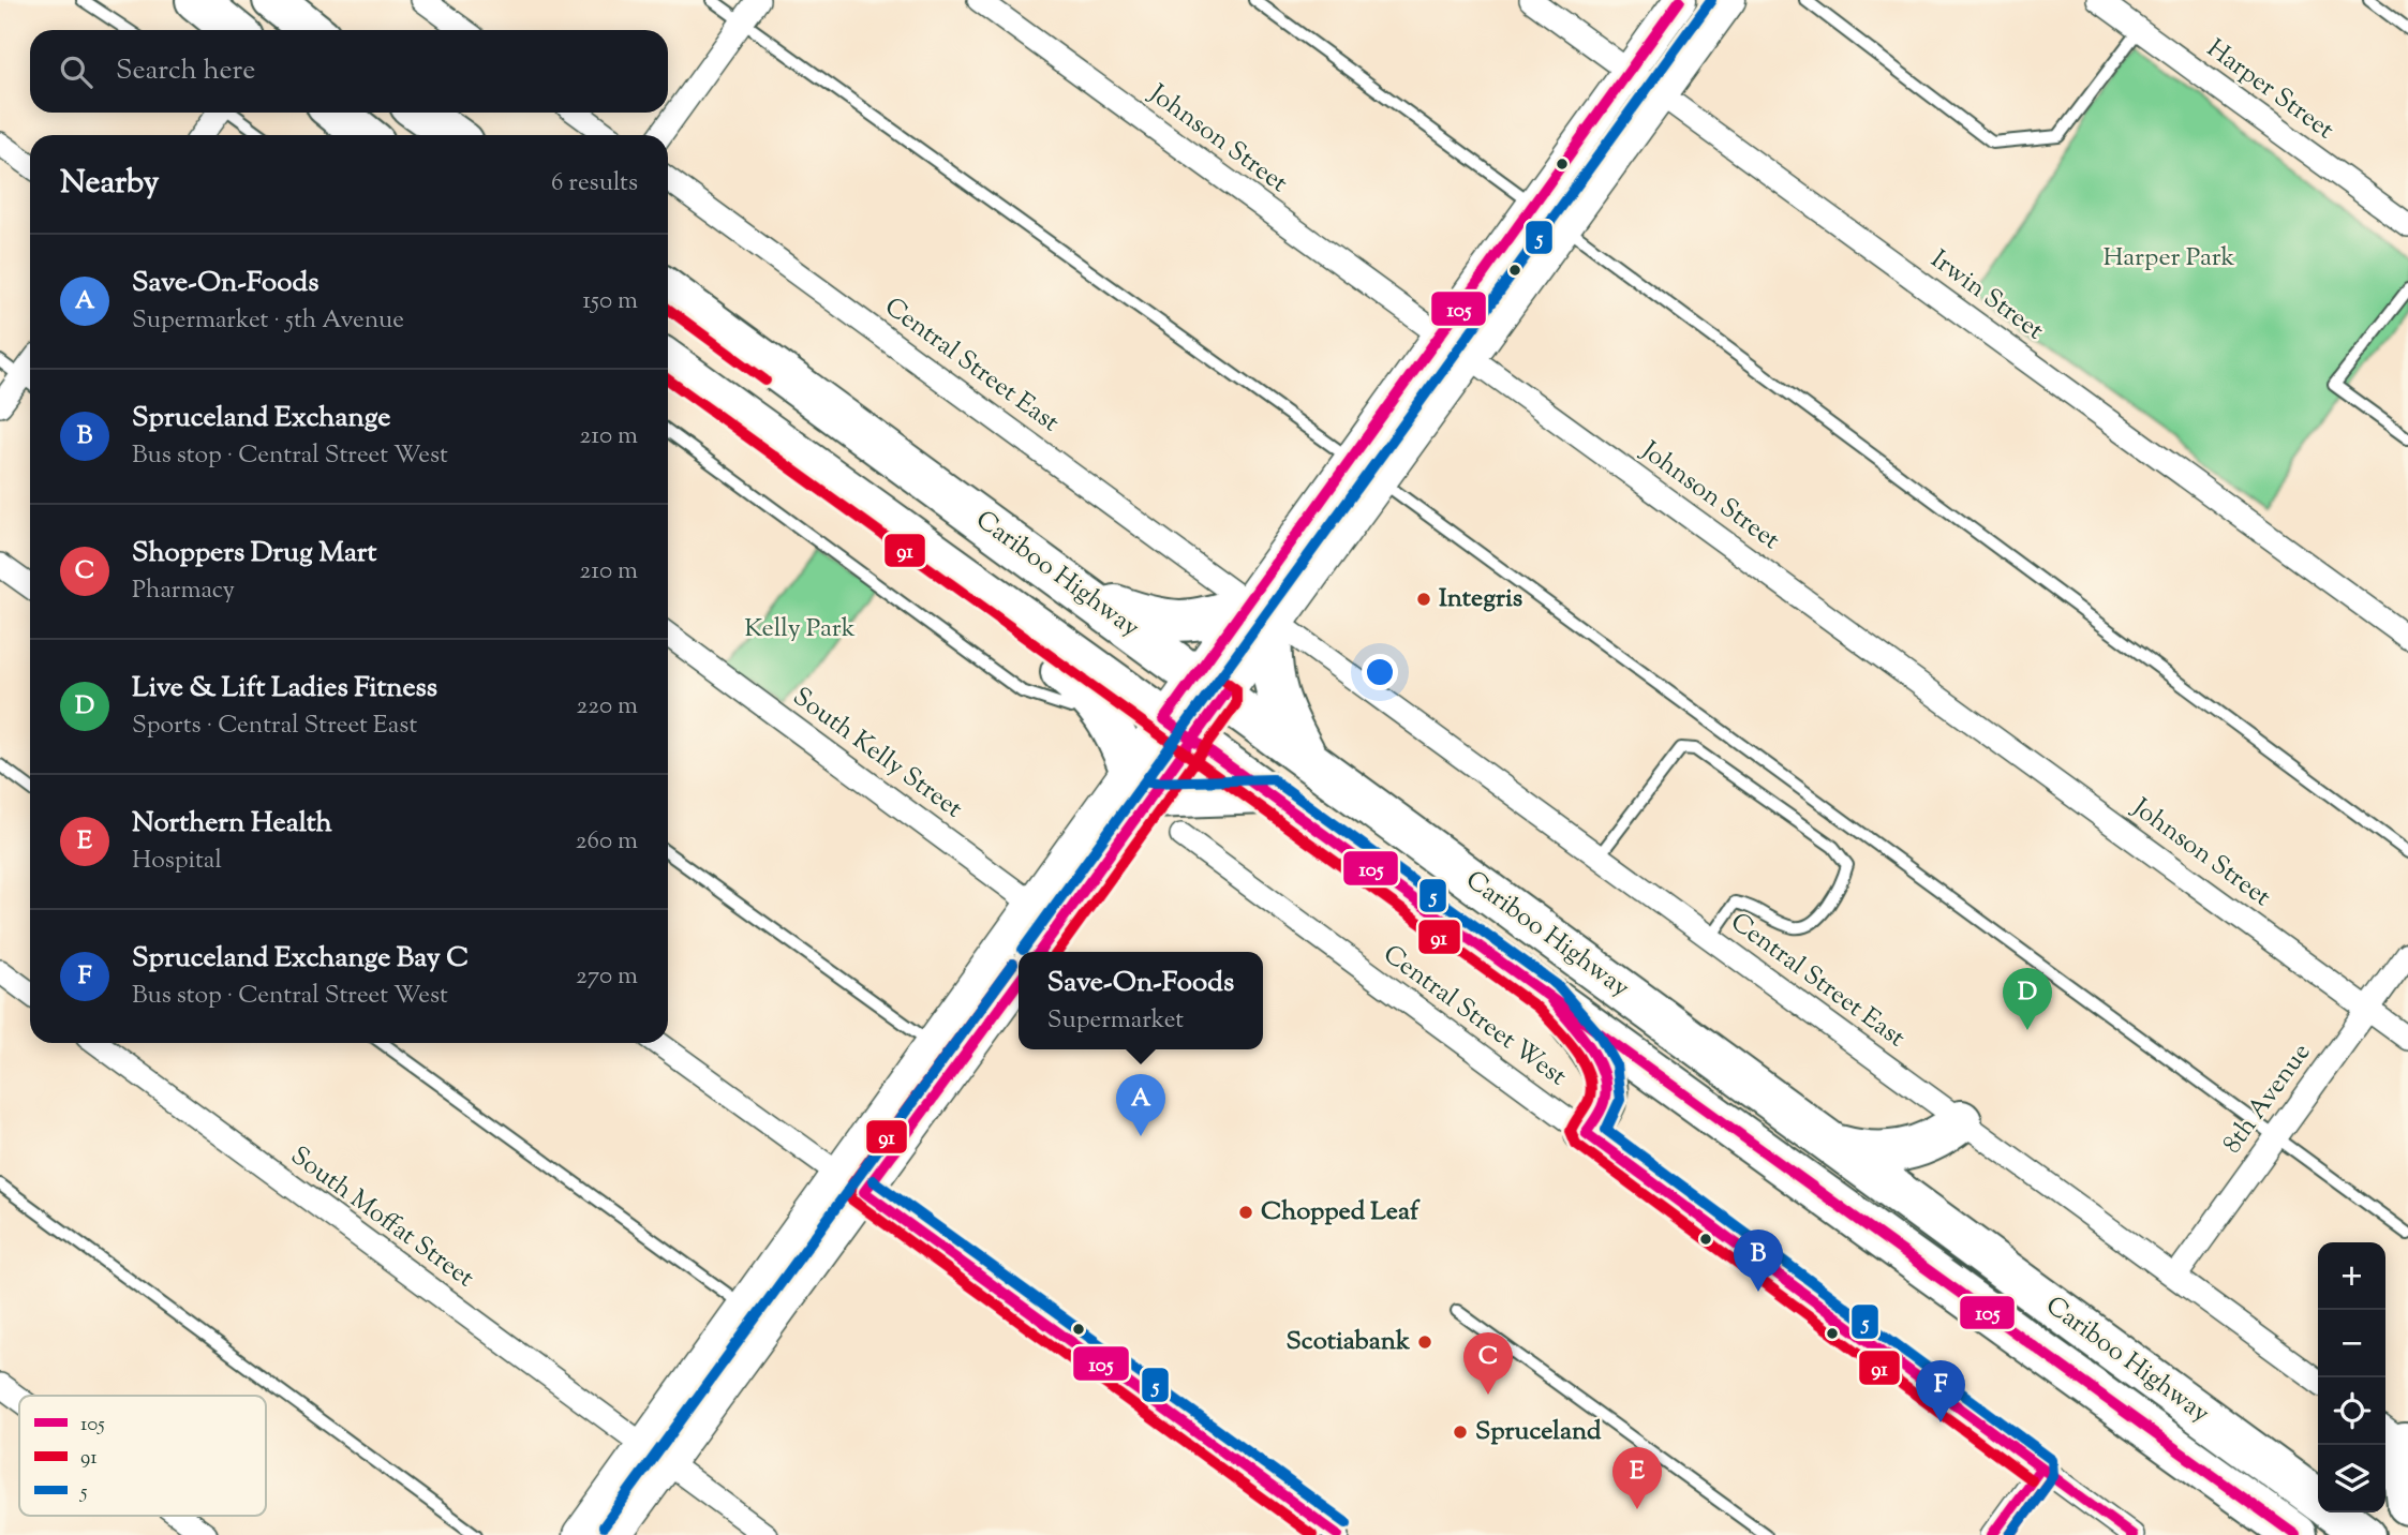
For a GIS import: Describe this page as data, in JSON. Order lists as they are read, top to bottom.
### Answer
{
  "streets": {
    "highway": ["Cariboo Highway"],
    "street": [
      "Harper Street",
      "Johnson Street",
      "Irwin Street",
      "Central Street East",
      "South Kelly Street",
      "Central Street West",
      "8th Avenue",
      "South Moffat Street"
    ]
  },
  "crossings": [
    ["Johnson Street", "8th Avenue"],
    ["Central Street East", "8th Avenue"]
  ],
  "parks": ["Harper Park", "Kelly Park"],
  "places": [
    "Integris",
    "Chopped Leaf",
    "Scotiabank",
    "Spruceland"
  ],
  "lines": ["transit line 105", "transit line 5", "transit line 91"],
  "legend": ["105", "91", "5"],
  "page": {
    "search": "Search here",
    "heading": ["Nearby", "6 results"],
    "list": [
      {
        "mark": "A",
        "name": "Save-On-Foods",
        "note": "Supermarket · 5th Avenue",
        "value": "150 m"
      },
      {
        "mark": "B",
        "name": "Spruceland Exchange",
        "note": "Bus stop · Central Street West",
        "value": "210 m"
      },
      {
        "mark": "C",
        "name": "Shoppers Drug Mart",
        "note": "Pharmacy",
        "value": "210 m"
      },
      {
        "mark": "D",
        "name": "Live & Lift Ladies Fitness",
        "note": "Sports · Central Street East",
        "value": "220 m"
      },
      {
        "mark": "E",
        "name": "Northern Health",
        "note": "Hospital",
        "value": "260 m"
      },
      {
        "mark": "F",
        "name": "Spruceland Exchange Bay C",
        "note": "Bus stop · Central Street West",
        "value": "270 m"
      }
    ],
    "popup": ["Save-On-Foods", "Supermarket"],
    "pins": [
      "D",
      "A",
      "B",
      "C",
      "F",
      "E"
    ],
    "map_buttons": ["+", "−"]
  }
}
